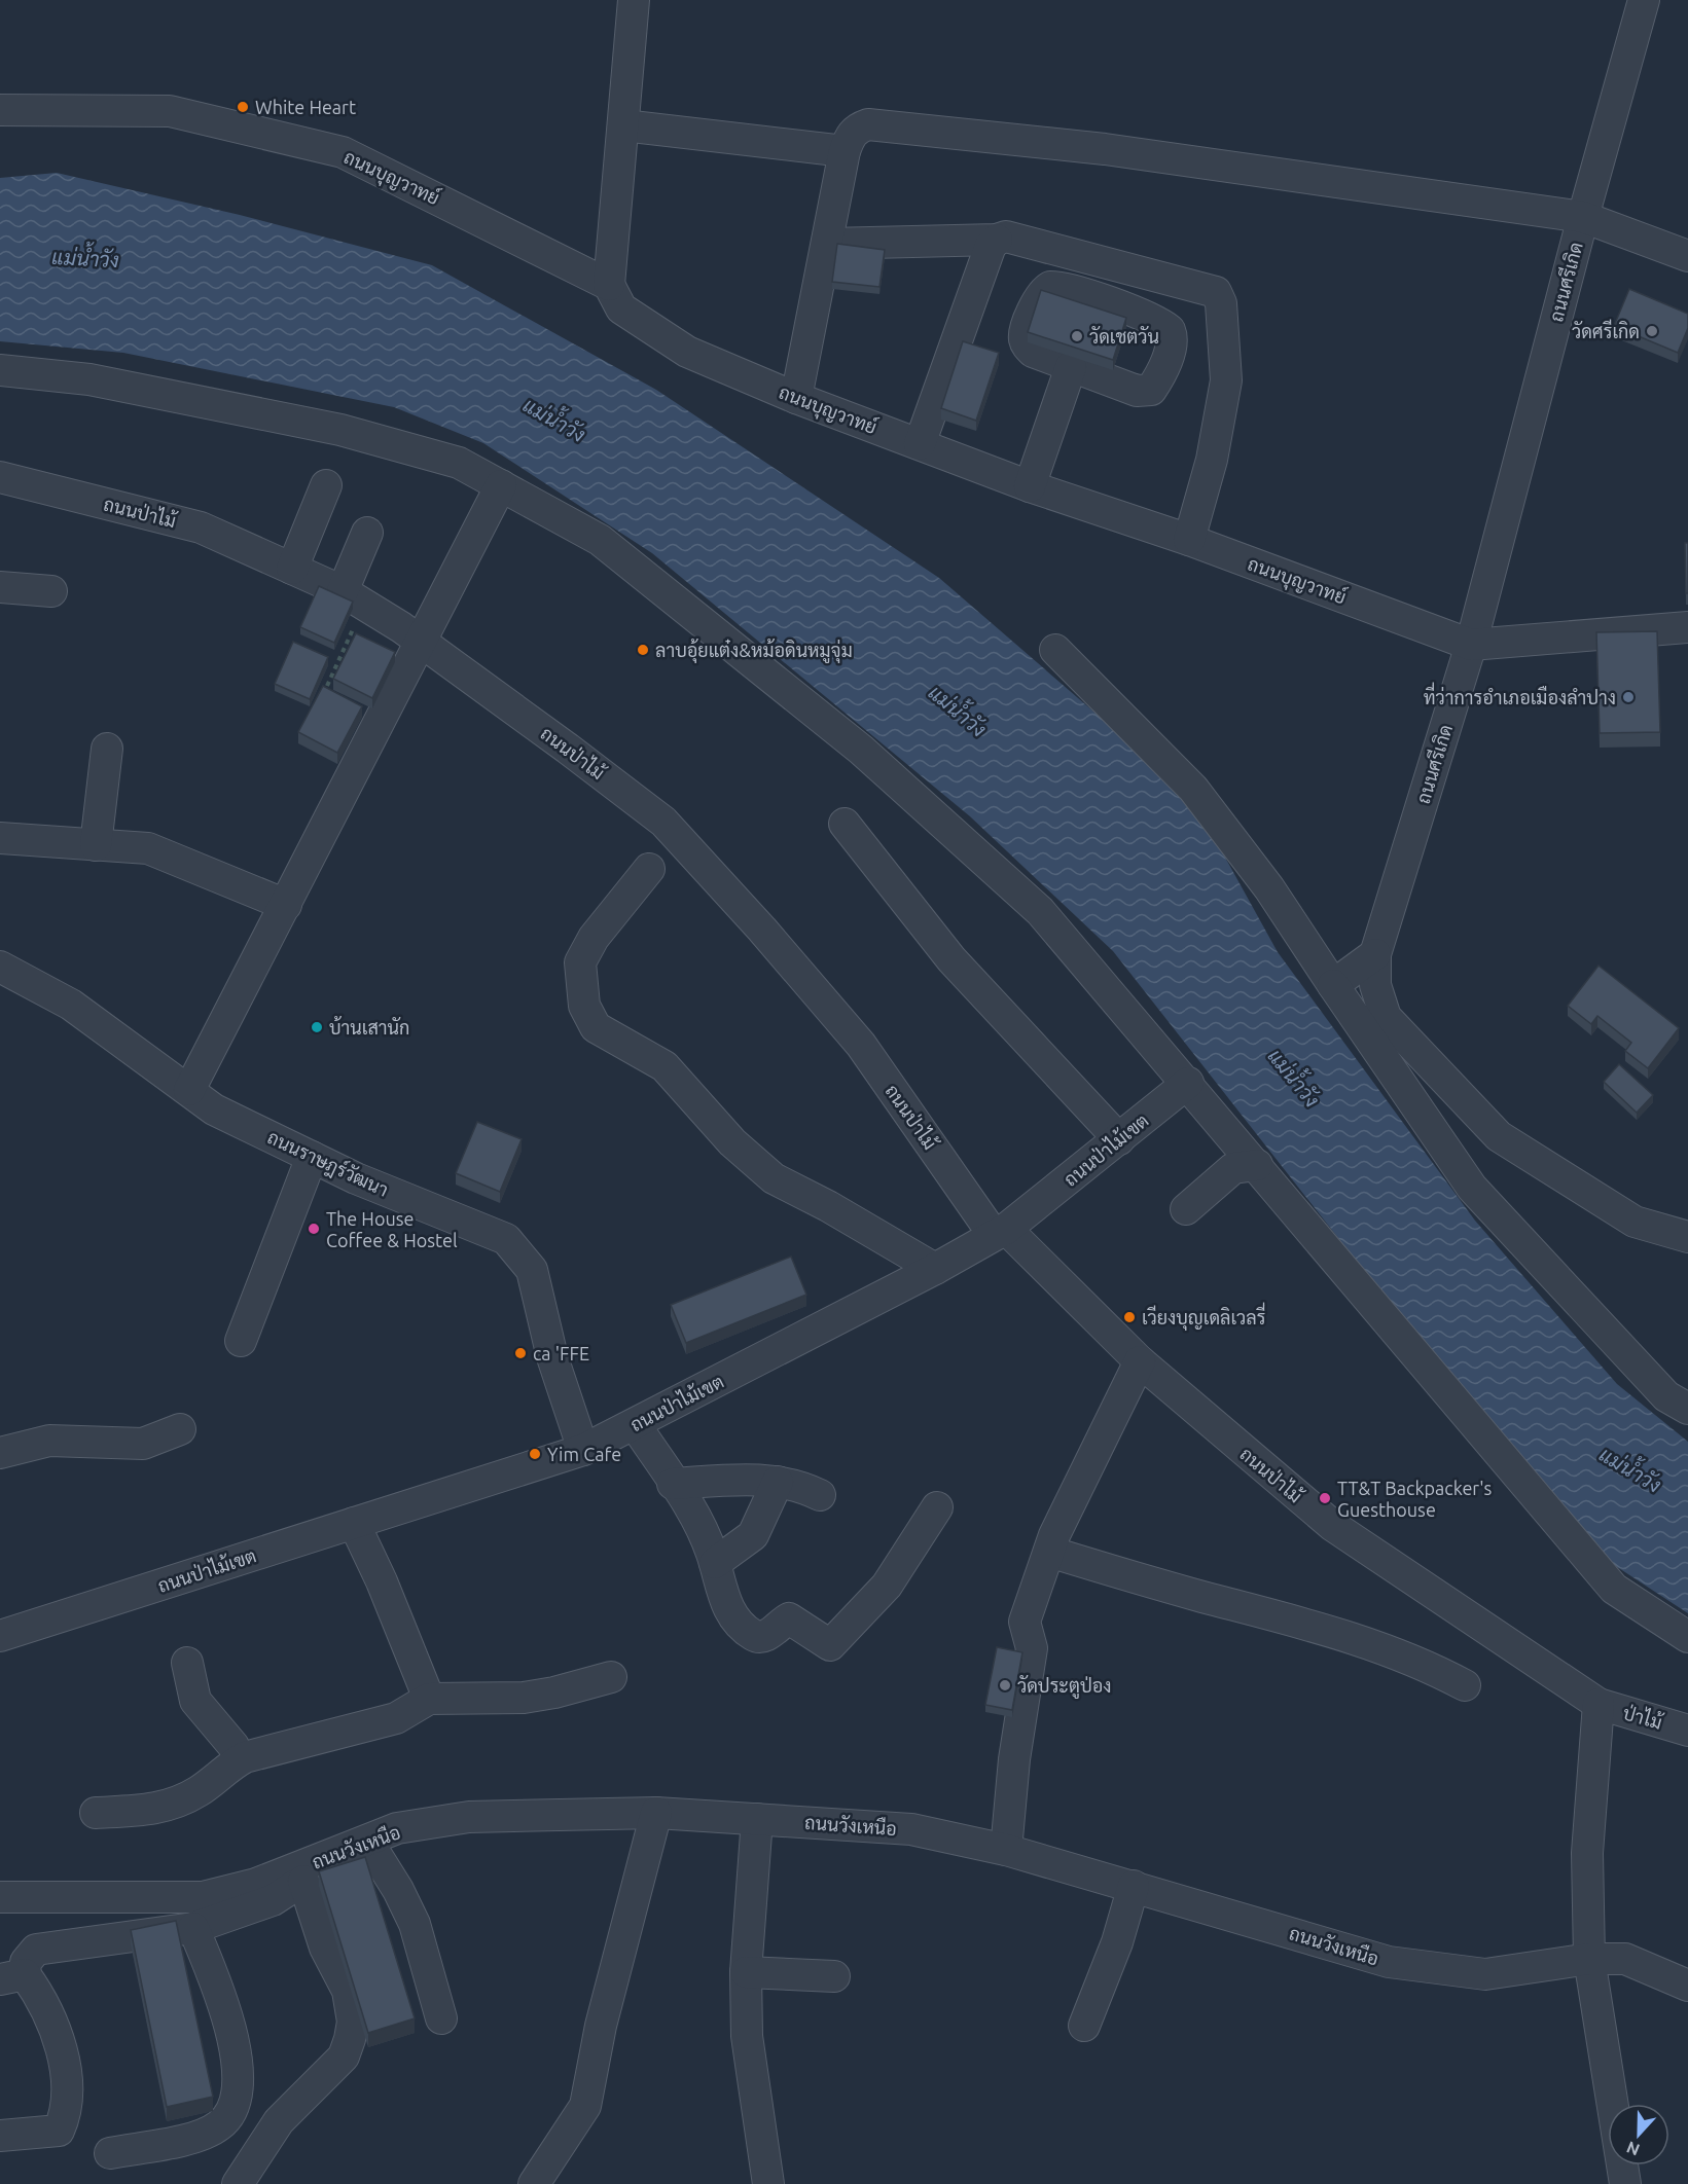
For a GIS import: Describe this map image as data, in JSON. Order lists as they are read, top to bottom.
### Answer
{
  "streets": {
    "street": [
      "ถนนบุญวาทย์",
      "ถนนศรีเกิด",
      "ถนนป่าไม้",
      "ถนนป่าไม้เขต",
      "ถนนราษฎร์วัฒนา",
      "ป่าไม้",
      "ถนนวังเหนือ"
    ]
  },
  "crossings": [
    ["ถนนบุญวาทย์", "ถนนศรีเกิด"],
    ["ถนนป่าไม้", "ถนนป่าไม้เขต"],
    ["ถนนป่าไม้", "ป่าไม้"],
    ["ถนนป่าไม้เขต", "ถนนราษฎร์วัฒนา"]
  ],
  "water": ["แม่น้ำวัง"],
  "places": [
    "White Heart",
    "วัดศรีเกิด",
    "วัดเชตวัน",
    "ลาบอุ้ยแต๋ง&หม้อดินหมูจุ่ม",
    "ที่ว่าการอำเภอเมืองลำปาง",
    "บ้านเสานัก",
    "The House Coffee & Hostel",
    "เวียงบุญเดลิเวลรี่",
    "ca 'FFE",
    "Yim Cafe",
    "TT&T Backpacker's Guesthouse",
    "วัดประตูป่อง"
  ],
  "north": "bottom"
}
